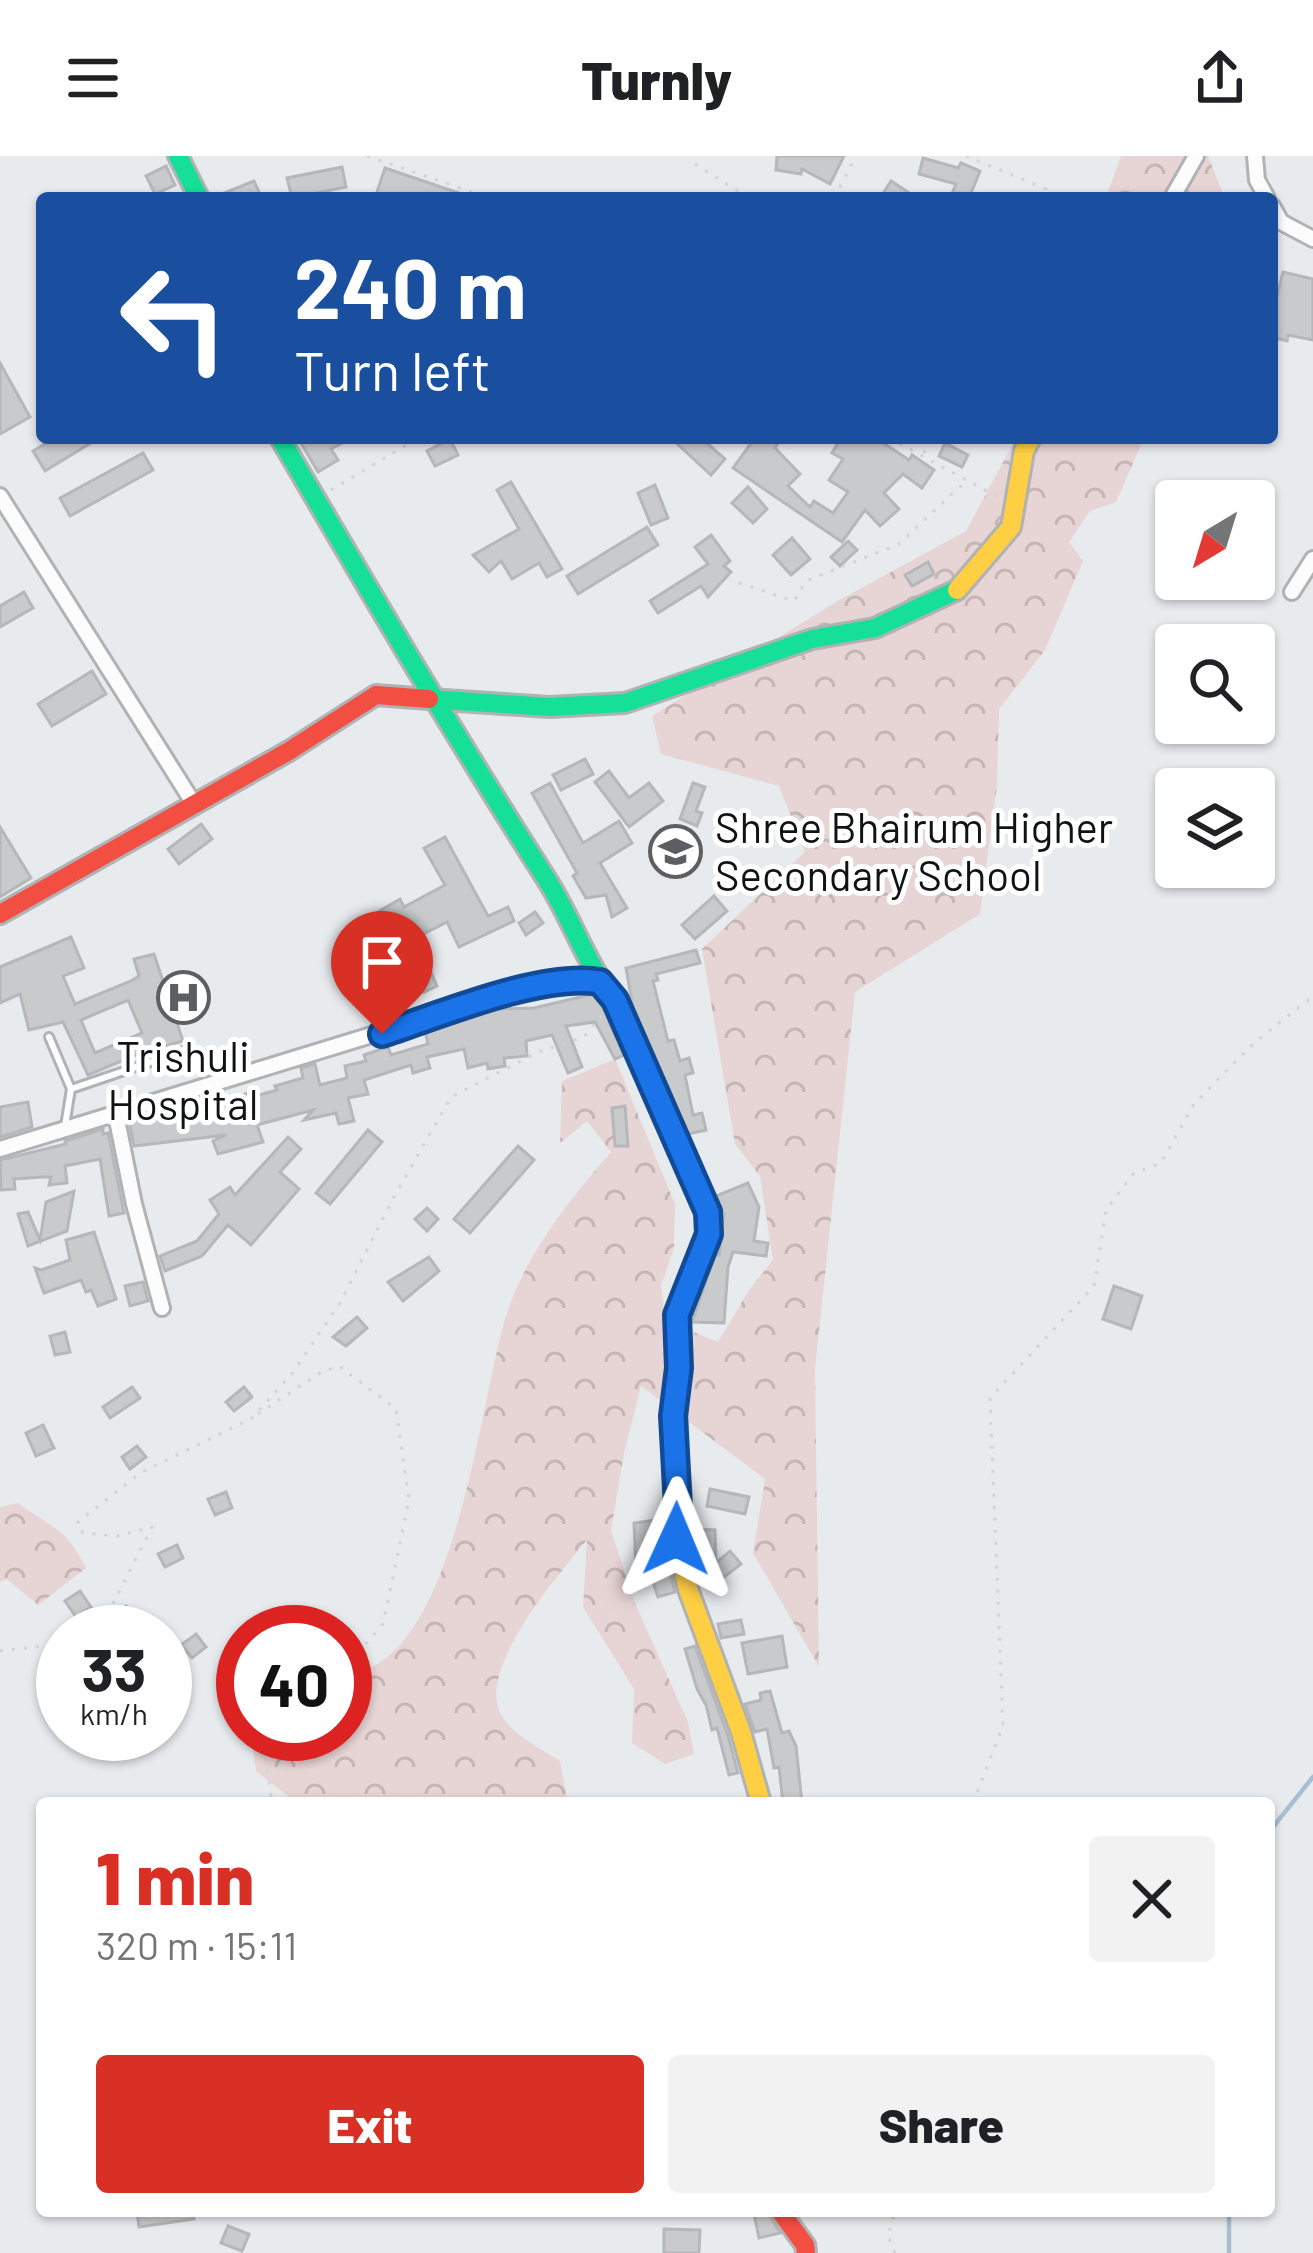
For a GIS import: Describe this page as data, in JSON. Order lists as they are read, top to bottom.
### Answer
{
  "places": {
    "school or university": ["Shree Bhairum Higher Secondary School"],
    "hospital": ["Trishuli Hospital"]
  },
  "north": "bottom left",
  "page": {
    "header": "Turnly",
    "turn": ["240 m", "Turn left"],
    "speed": "33 km/h",
    "limit": "40",
    "heading": ["1 min", "320 m · 15:11"],
    "buttons": ["Exit", "Share"]
  }
}
